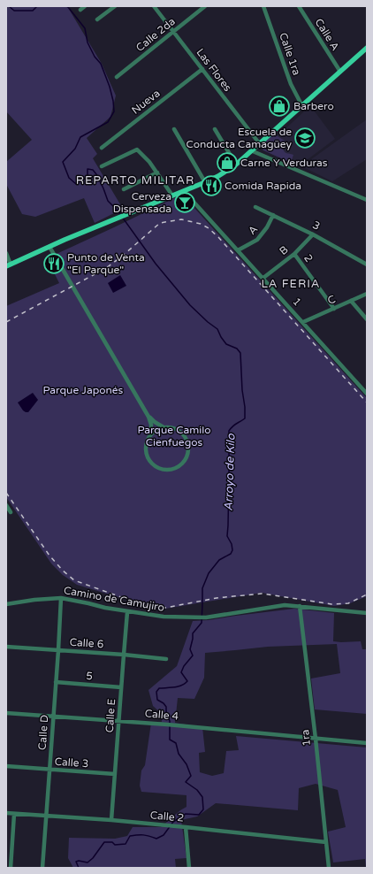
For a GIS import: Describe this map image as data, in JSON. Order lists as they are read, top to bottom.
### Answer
{
  "streets": {
    "street": [
      "Calle 2da",
      "Calle A",
      "Calle 1ra",
      "Las Flores",
      "Nueva",
      "3",
      "A",
      "B",
      "2",
      "C",
      "1",
      "Camino de Camujiro",
      "Calle 6",
      "5",
      "Calle 4",
      "Calle E",
      "Calle D",
      "1ra",
      "Calle 3",
      "Calle 2"
    ]
  },
  "crossings": [
    ["Calle 2da", "Las Flores"],
    ["Las Flores", "Nueva"],
    ["3", "A"],
    ["3", "B"],
    ["A", "1"],
    ["B", "2"],
    ["B", "1"],
    ["2", "C"],
    ["C", "1"],
    ["Camino de Camujiro", "Calle E"],
    ["Camino de Camujiro", "Calle D"],
    ["Camino de Camujiro", "1ra"],
    ["Calle 6", "Calle E"],
    ["Calle 6", "Calle D"],
    ["5", "Calle E"],
    ["5", "Calle D"],
    ["Calle 4", "Calle E"],
    ["Calle 4", "Calle D"],
    ["Calle 4", "1ra"],
    ["Calle E", "Calle 3"],
    ["Calle E", "Calle 2"],
    ["Calle D", "Calle 3"],
    ["Calle D", "Calle 2"],
    ["1ra", "Calle 2"]
  ],
  "districts": ["REPARTO MILITAR", "LA FERIA"],
  "water": ["Arroyo de Kilo"],
  "parks": ["Parque Japonés", "Parque Camilo Cienfuegos"],
  "places": {
    "shop": ["Barbero", "Carne Y Verduras"],
    "school or university": ["Escuela de Conducta Camagüey"],
    "restaurant": ["Comida Rapida", "Punto de Venta \"El Parque\""],
    "bar": ["Cerveza Dispensada"]
  }
}
